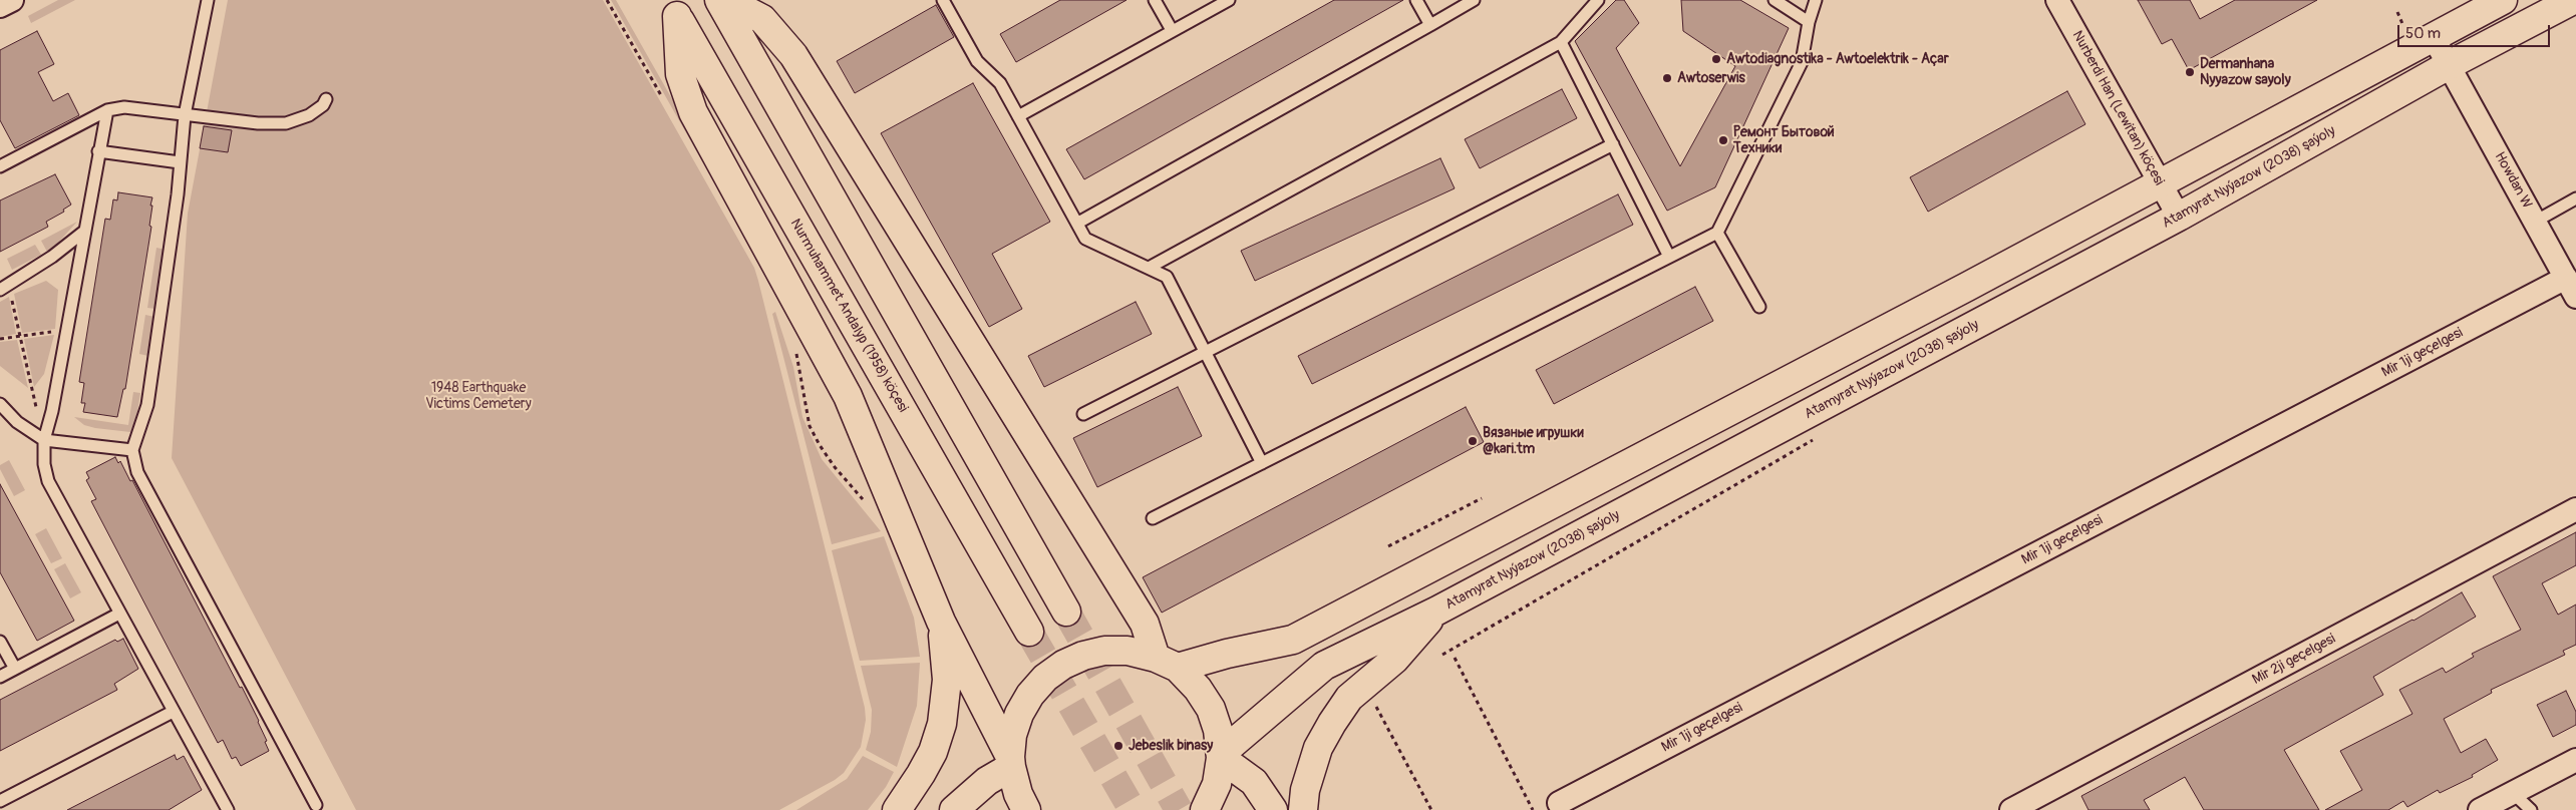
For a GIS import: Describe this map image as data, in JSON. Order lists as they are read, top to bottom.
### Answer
{
  "streets": {
    "main road": ["Atamyrat Nyýazow (2038) şaýoly", "Nurmuhammet Andalyp (1958) köçesi"],
    "street": [
      "Nurberdi Han (Lewitan) köçesi",
      "Howdan W",
      "Mir 1ji geçelgesi",
      "Mir 2ji geçelgesi"
    ]
  },
  "crossings": [
    ["Nurberdi Han (Lewitan) köçesi", "Atamyrat Nyýazow (2038) şaýoly"],
    ["Atamyrat Nyýazow (2038) şaýoly", "Howdan W"],
    ["Howdan W", "Mir 1ji geçelgesi"]
  ],
  "parks": ["1948 Earthquake Victims Cemetery"],
  "places": [
    "Awtodiagnostika - Awtoelektrik - Açar",
    "Dermanhana Nyyazow sayoly",
    "Awtoserwis",
    "Ремонт Бытовой Техники",
    "Вязаные игрушки @kari.tm",
    "Jebeslik binasy"
  ],
  "scale_bar": "50 m"
}
